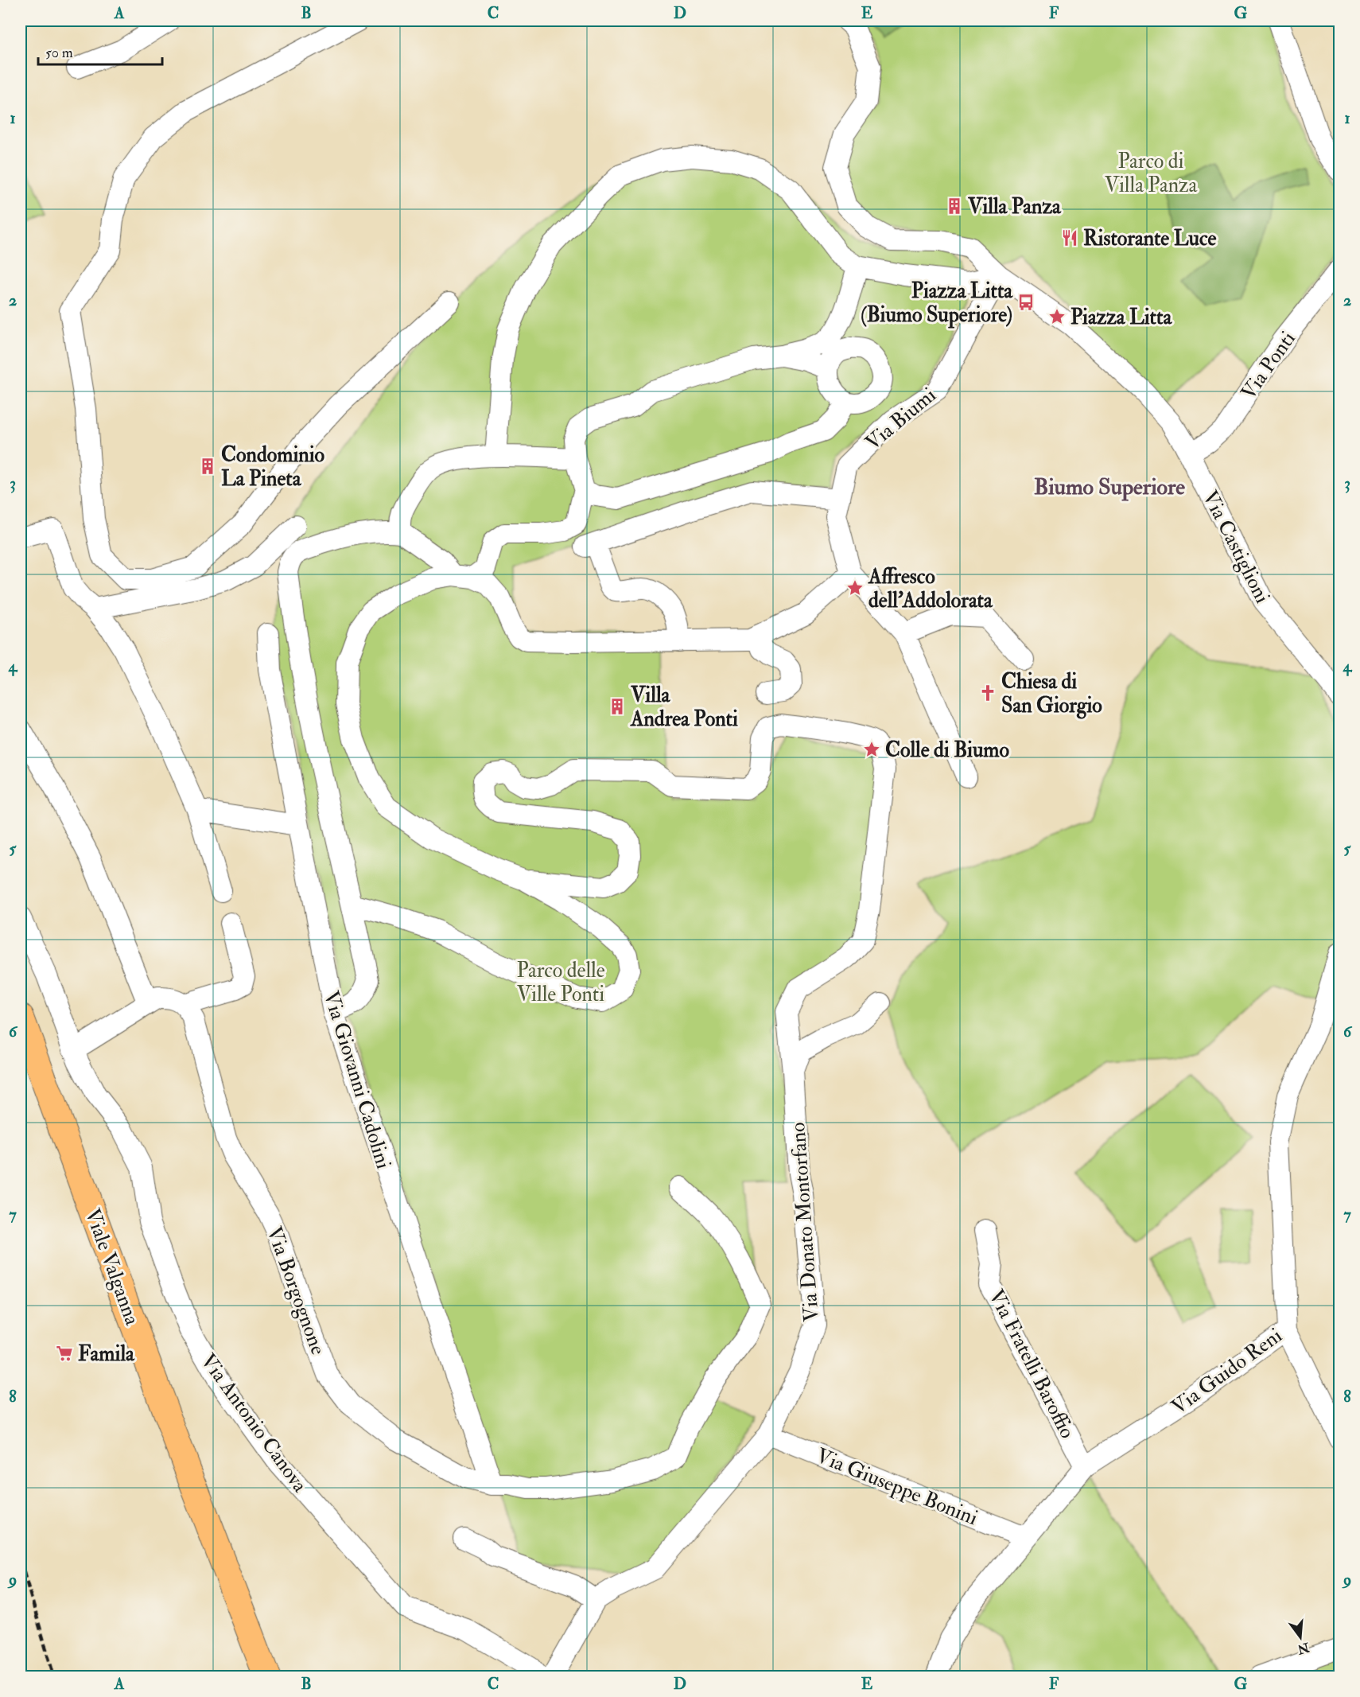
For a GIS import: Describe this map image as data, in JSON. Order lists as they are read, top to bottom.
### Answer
{
  "streets": {
    "main road": ["Viale Valganna"],
    "street": [
      "Via Ponti",
      "Via Biumi",
      "Via Castiglioni",
      "Via Giovanni Cadolini",
      "Via Donato Montorfano",
      "Via Borgognone",
      "Via Fratelli Baroffio",
      "Via Guido Reni",
      "Via Antonio Canova",
      "Via Giuseppe Bonini"
    ]
  },
  "crossings": [
    ["Via Ponti", "Via Castiglioni"],
    ["Via Biumi", "Via Castiglioni"],
    ["Via Giovanni Cadolini", "Via Borgognone"],
    ["Via Donato Montorfano", "Via Giuseppe Bonini"],
    ["Via Fratelli Baroffio", "Via Guido Reni"],
    ["Via Guido Reni", "Via Giuseppe Bonini"]
  ],
  "districts": ["Biumo Superiore"],
  "parks": ["Parco di Villa Panza", "Parco delle Ville Ponti"],
  "places": {
    "building": ["Villa Panza", "Condominio La Pineta", "Villa Andrea Ponti"],
    "restaurant": ["Ristorante Luce"],
    "bus stop": ["Piazza Litta (Biumo Superiore)"],
    "place": ["Piazza Litta", "Affresco dell'Addolorata", "Colle di Biumo"],
    "church": ["Chiesa di San Giorgio"],
    "supermarket": ["Famila"]
  },
  "scale_bar": "50 m",
  "north": "bottom",
  "grid": {
    "columns": [
      "A",
      "B",
      "C",
      "D",
      "E",
      "F",
      "G"
    ],
    "rows": [
      "1",
      "2",
      "3",
      "4",
      "5",
      "6",
      "7",
      "8",
      "9"
    ]
  }
}
